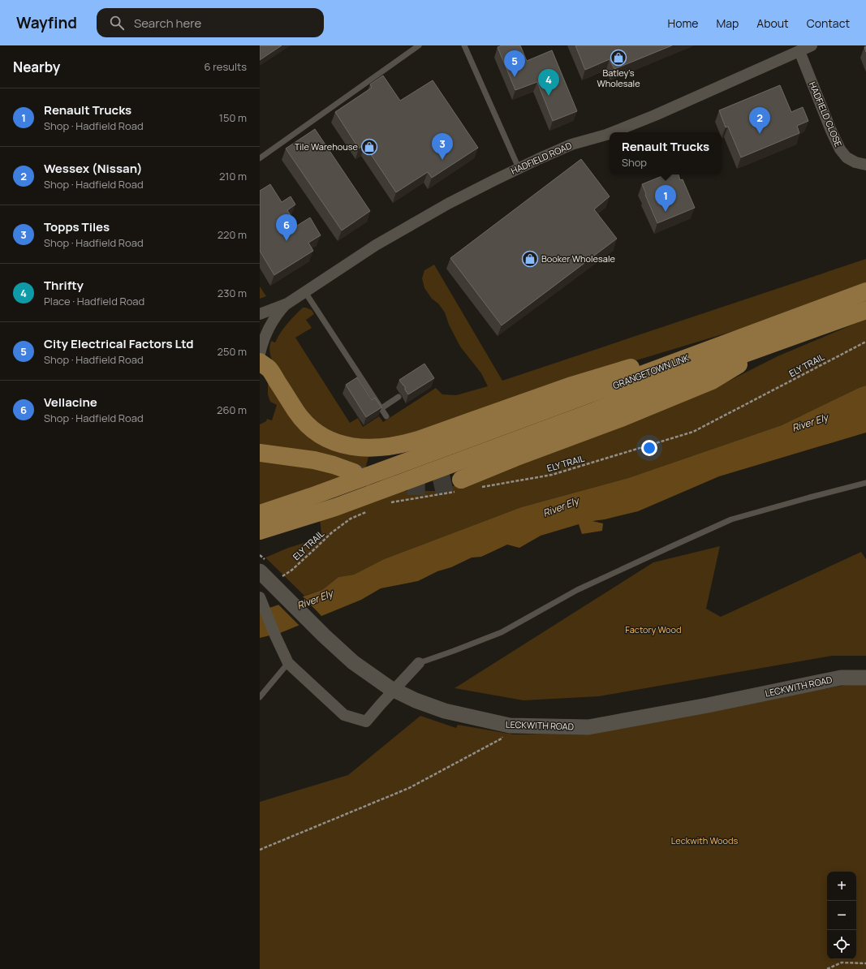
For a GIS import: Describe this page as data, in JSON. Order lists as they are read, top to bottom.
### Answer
{
  "streets": {
    "main road": ["GRANGETOWN LINK", "LECKWITH ROAD"],
    "street": ["HADFIELD CLOSE", "HADFIELD ROAD"],
    "path": ["ELY TRAIL"]
  },
  "crossings": [
    ["HADFIELD CLOSE", "HADFIELD ROAD"],
    ["ELY TRAIL", "LECKWITH ROAD"]
  ],
  "water": ["River Ely"],
  "parks": ["Factory Wood", "Leckwith Woods"],
  "places": {
    "shop": ["Batley's Wholesale", "Tile Warehouse", "Booker Wholesale"]
  },
  "page": {
    "header": "Wayfind",
    "search": "Search here",
    "nav": [
      "Home",
      "Map",
      "About",
      "Contact"
    ],
    "heading": ["Nearby", "6 results"],
    "pins": [
      "5",
      "4",
      "2",
      "3",
      "1",
      "6"
    ],
    "list": [
      {
        "mark": "1",
        "name": "Renault Trucks",
        "note": "Shop · Hadfield Road",
        "value": "150 m"
      },
      {
        "mark": "2",
        "name": "Wessex (Nissan)",
        "note": "Shop · Hadfield Road",
        "value": "210 m"
      },
      {
        "mark": "3",
        "name": "Topps Tiles",
        "note": "Shop · Hadfield Road",
        "value": "220 m"
      },
      {
        "mark": "4",
        "name": "Thrifty",
        "note": "Place · Hadfield Road",
        "value": "230 m"
      },
      {
        "mark": "5",
        "name": "City Electrical Factors Ltd",
        "note": "Shop · Hadfield Road",
        "value": "250 m"
      },
      {
        "mark": "6",
        "name": "Vellacine",
        "note": "Shop · Hadfield Road",
        "value": "260 m"
      }
    ],
    "popup": ["Renault Trucks", "Shop"],
    "map_buttons": ["+", "−"]
  }
}
